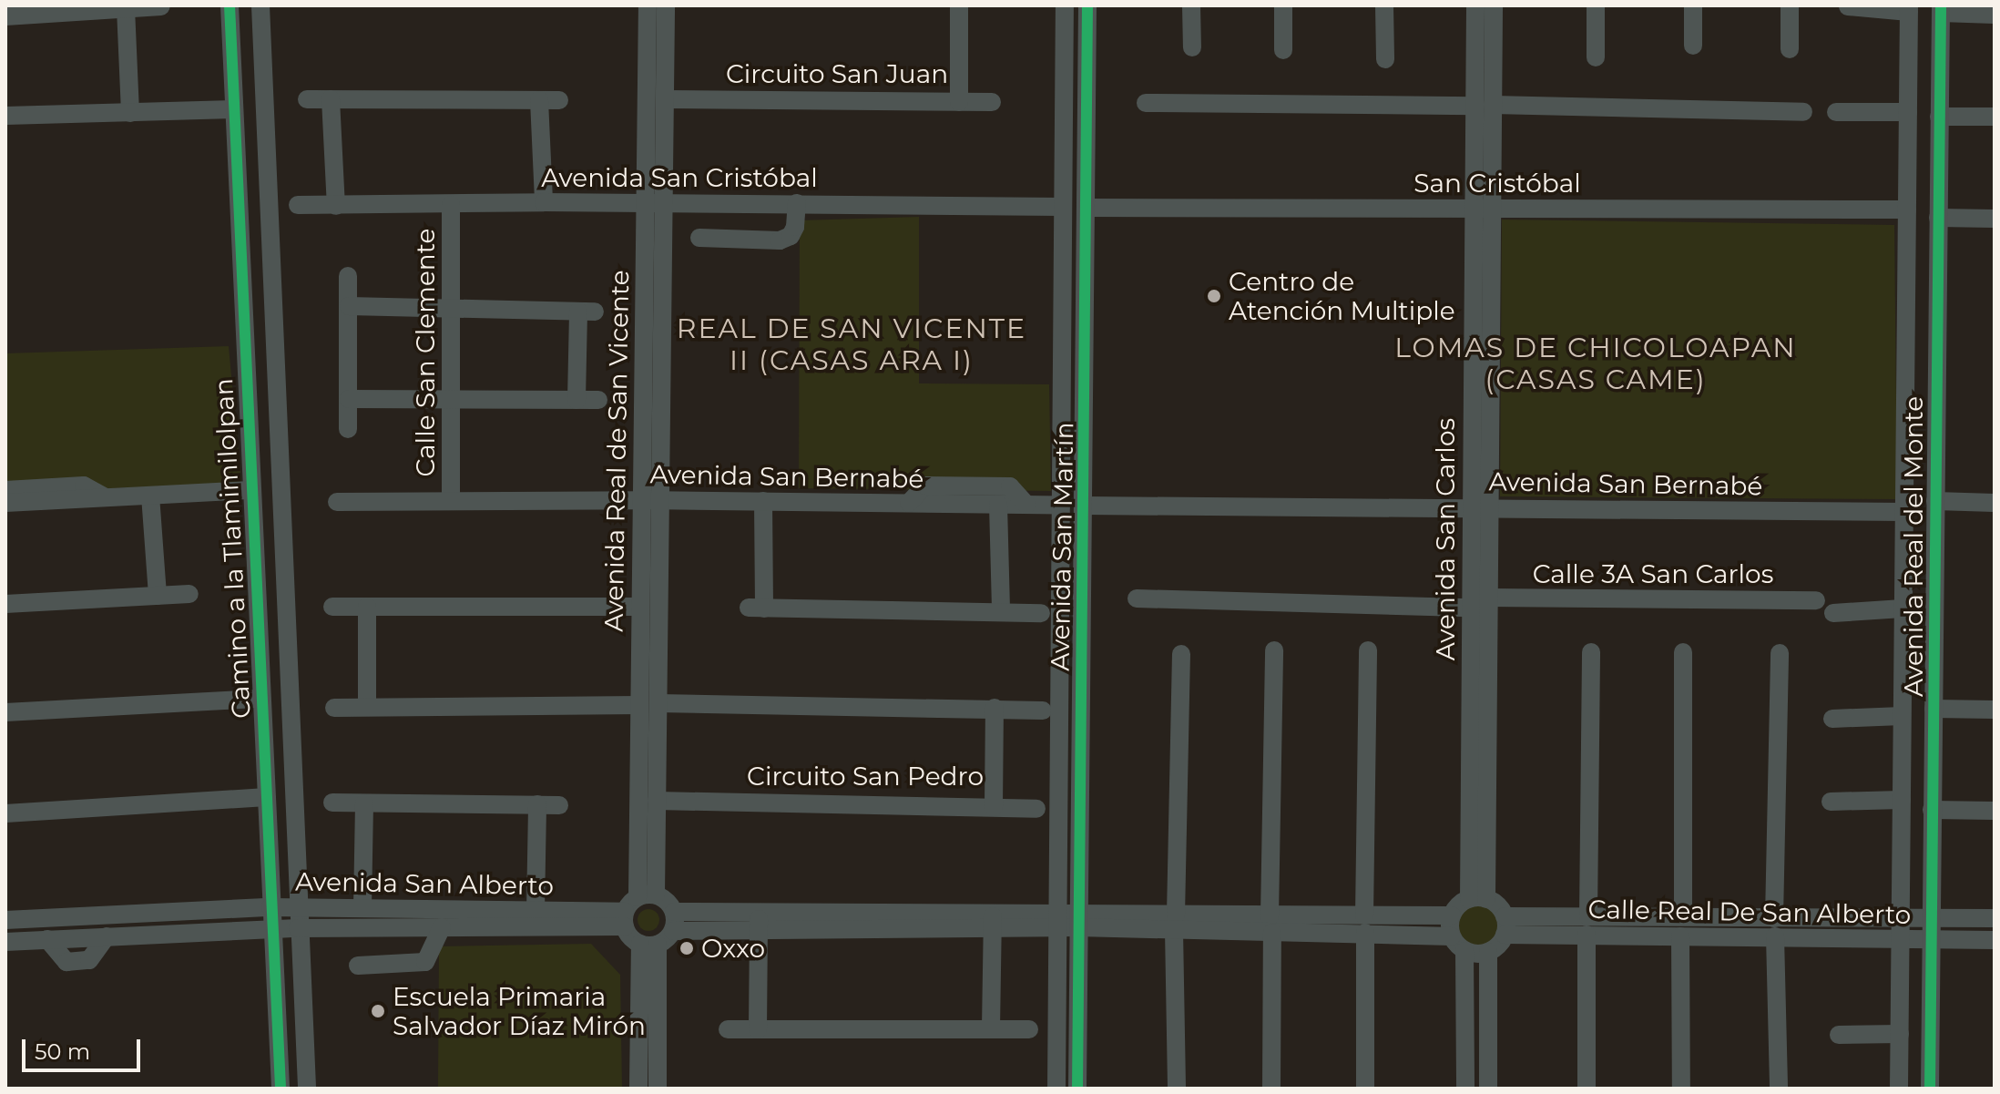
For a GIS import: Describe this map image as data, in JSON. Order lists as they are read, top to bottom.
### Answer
{
  "streets": {
    "street": [
      "Circuito San Juan",
      "Avenida San Cristóbal",
      "San Cristóbal",
      "Calle San Clemente",
      "Avenida Real de San Vicente",
      "Avenida San Bernabé",
      "Avenida San Carlos",
      "Avenida San Martín",
      "Avenida Real del Monte",
      "Camino a la Tlamimilolpan",
      "Calle 3A San Carlos",
      "Circuito San Pedro",
      "Avenida San Alberto",
      "Calle Real De San Alberto"
    ]
  },
  "crossings": [
    ["Circuito San Juan", "Avenida Real de San Vicente"],
    ["Avenida San Cristóbal", "Calle San Clemente"],
    ["Avenida San Cristóbal", "Avenida Real de San Vicente"],
    ["Avenida San Cristóbal", "Avenida San Martín"],
    ["San Cristóbal", "Avenida San Carlos"],
    ["San Cristóbal", "Avenida San Martín"],
    ["San Cristóbal", "Avenida Real del Monte"],
    ["Calle San Clemente", "Avenida San Bernabé"],
    ["Avenida Real de San Vicente", "Avenida San Bernabé"],
    ["Avenida Real de San Vicente", "Circuito San Pedro"],
    ["Avenida Real de San Vicente", "Avenida San Alberto"],
    ["Avenida San Bernabé", "Avenida San Carlos"],
    ["Avenida San Bernabé", "Avenida San Martín"],
    ["Avenida San Bernabé", "Avenida Real del Monte"],
    ["Avenida San Carlos", "Calle 3A San Carlos"],
    ["Avenida San Carlos", "Calle Real De San Alberto"],
    ["Avenida Real del Monte", "Calle Real De San Alberto"],
    ["Camino a la Tlamimilolpan", "Avenida San Alberto"]
  ],
  "districts": ["REAL DE SAN VICENTE II (CASAS ARA I)", "LOMAS DE CHICOLOAPAN (CASAS CAME)"],
  "places": ["Centro de Atención Multiple", "Oxxo", "Escuela Primaria Salvador Díaz Mirón"],
  "scale_bar": "50 m"
}
